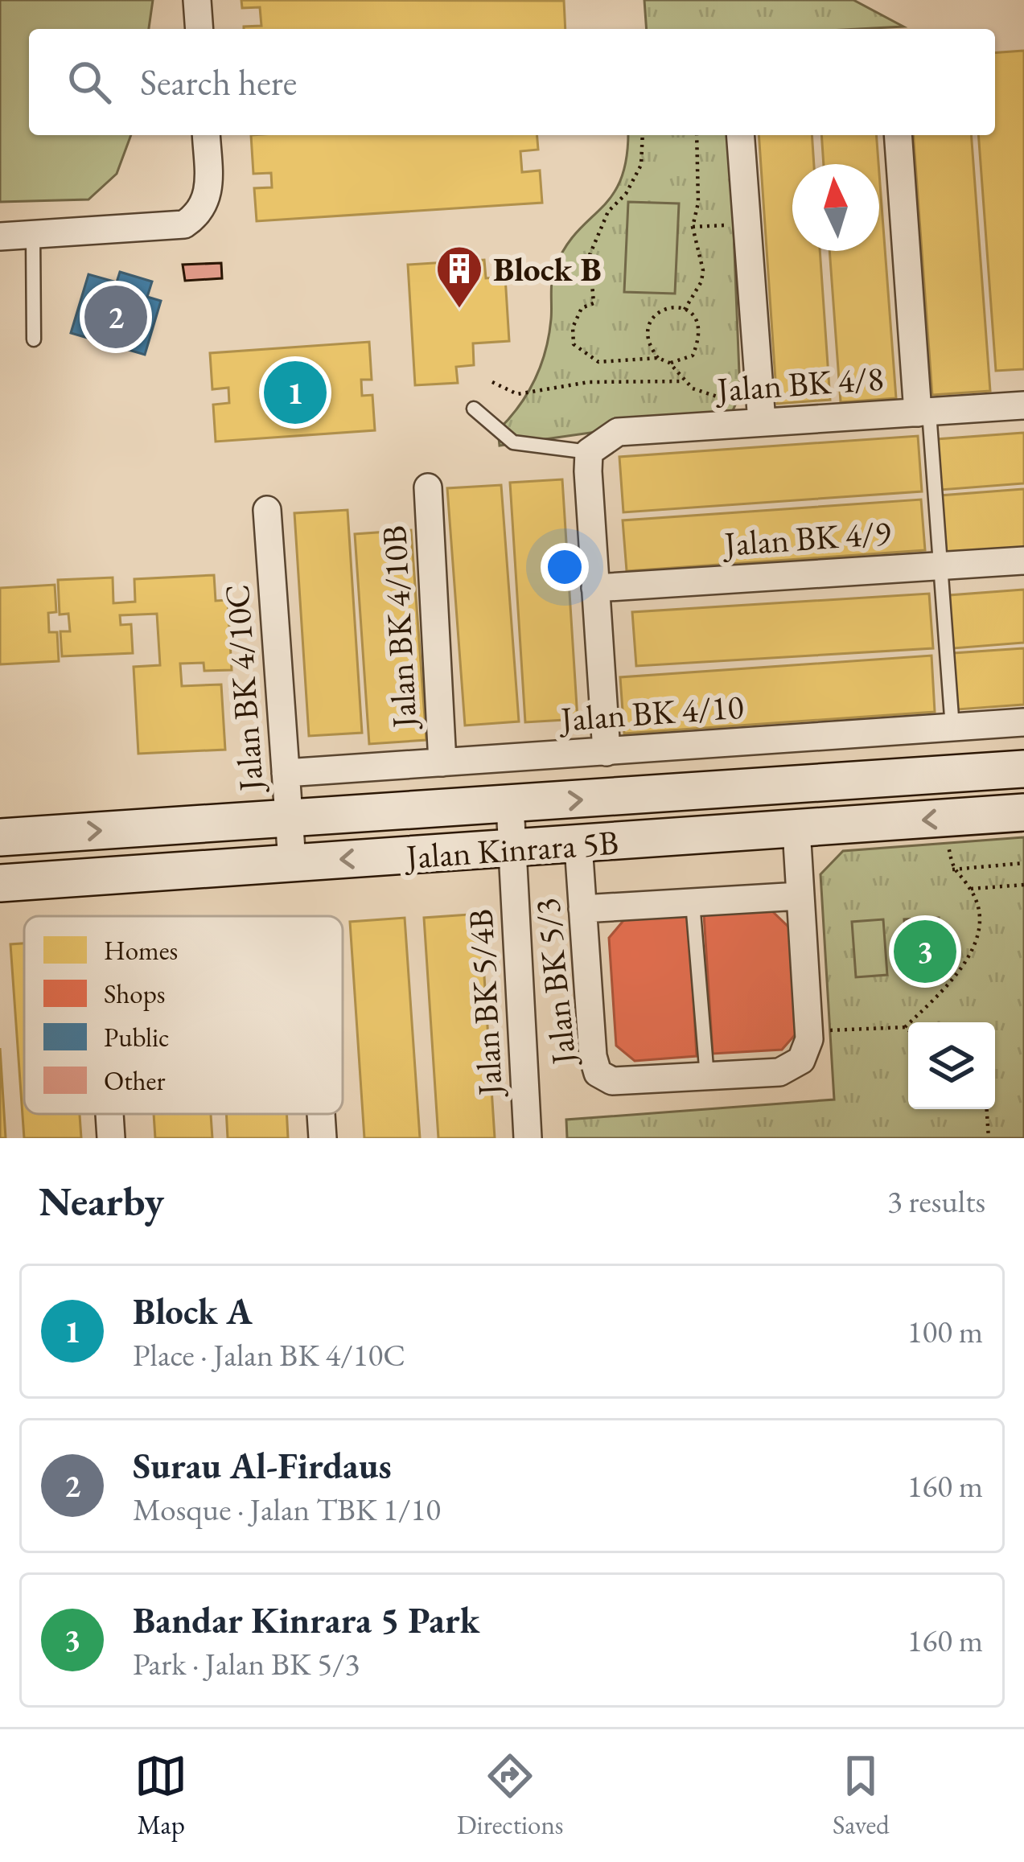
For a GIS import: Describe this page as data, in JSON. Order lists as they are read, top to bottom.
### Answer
{
  "streets": {
    "street": [
      "Jalan BK 4/8",
      "Jalan BK 4/9",
      "Jalan BK 4/10B",
      "Jalan BK 4/10C",
      "Jalan BK 4/10",
      "Jalan Kinrara 5B",
      "Jalan BK 5/3",
      "Jalan BK 5/4B"
    ]
  },
  "crossings": [
    ["Jalan BK 4/10B", "Jalan BK 4/10"],
    ["Jalan BK 4/10C", "Jalan BK 4/10"],
    ["Jalan BK 4/10C", "Jalan Kinrara 5B"],
    ["Jalan Kinrara 5B", "Jalan BK 5/3"],
    ["Jalan Kinrara 5B", "Jalan BK 5/4B"]
  ],
  "places": {
    "building": ["Block B"]
  },
  "legend": [
    "Homes",
    "Shops",
    "Public",
    "Other"
  ],
  "north": "top",
  "page": {
    "search": "Search here",
    "pins": ["2", "1", "3"],
    "heading": ["Nearby", "3 results"],
    "list": [
      {
        "mark": "1",
        "name": "Block A",
        "note": "Place · Jalan BK 4/10C",
        "value": "100 m"
      },
      {
        "mark": "2",
        "name": "Surau Al-Firdaus",
        "note": "Mosque · Jalan TBK 1/10",
        "value": "160 m"
      },
      {
        "mark": "3",
        "name": "Bandar Kinrara 5 Park",
        "note": "Park · Jalan BK 5/3",
        "value": "160 m"
      }
    ],
    "nav": ["Map", "Directions", "Saved"]
  }
}
